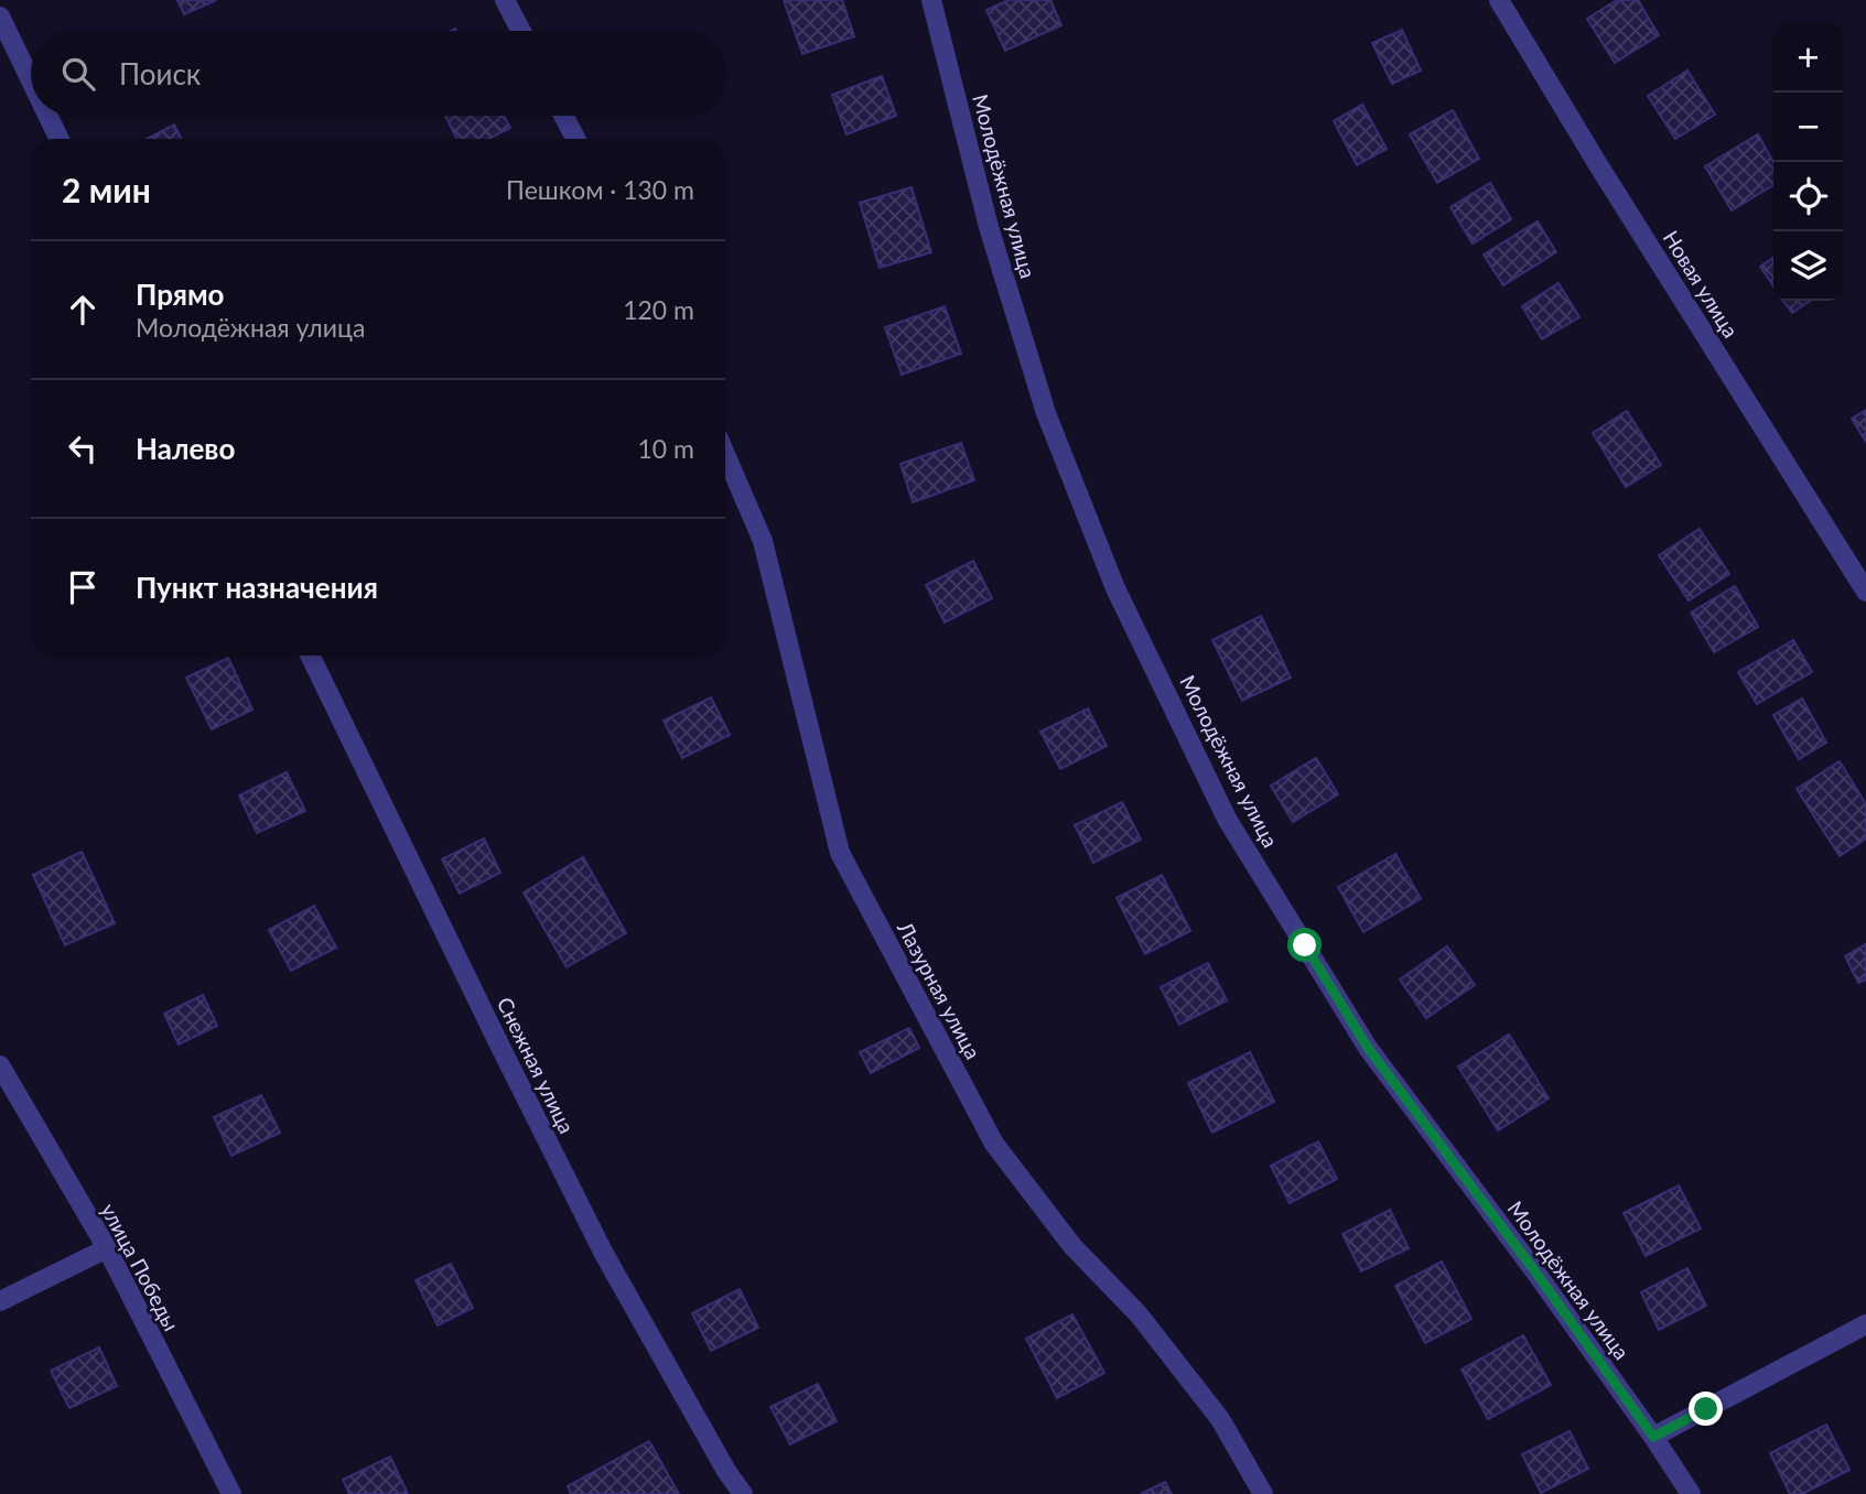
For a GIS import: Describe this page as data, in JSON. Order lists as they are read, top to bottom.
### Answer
{
  "streets": {
    "street": [
      "Молодёжная улица",
      "Новая улица",
      "Лазурная улица",
      "Снежная улица",
      "улица Победы"
    ]
  },
  "page": {
    "map_buttons": ["+", "−"],
    "search": "Поиск",
    "heading": ["2 мин", "Пешком · 130 m"],
    "list": [
      ["Прямо", "Молодёжная улица", "120 m"],
      ["Налево", "10 m"],
      "Пункт назначения"
    ]
  }
}
